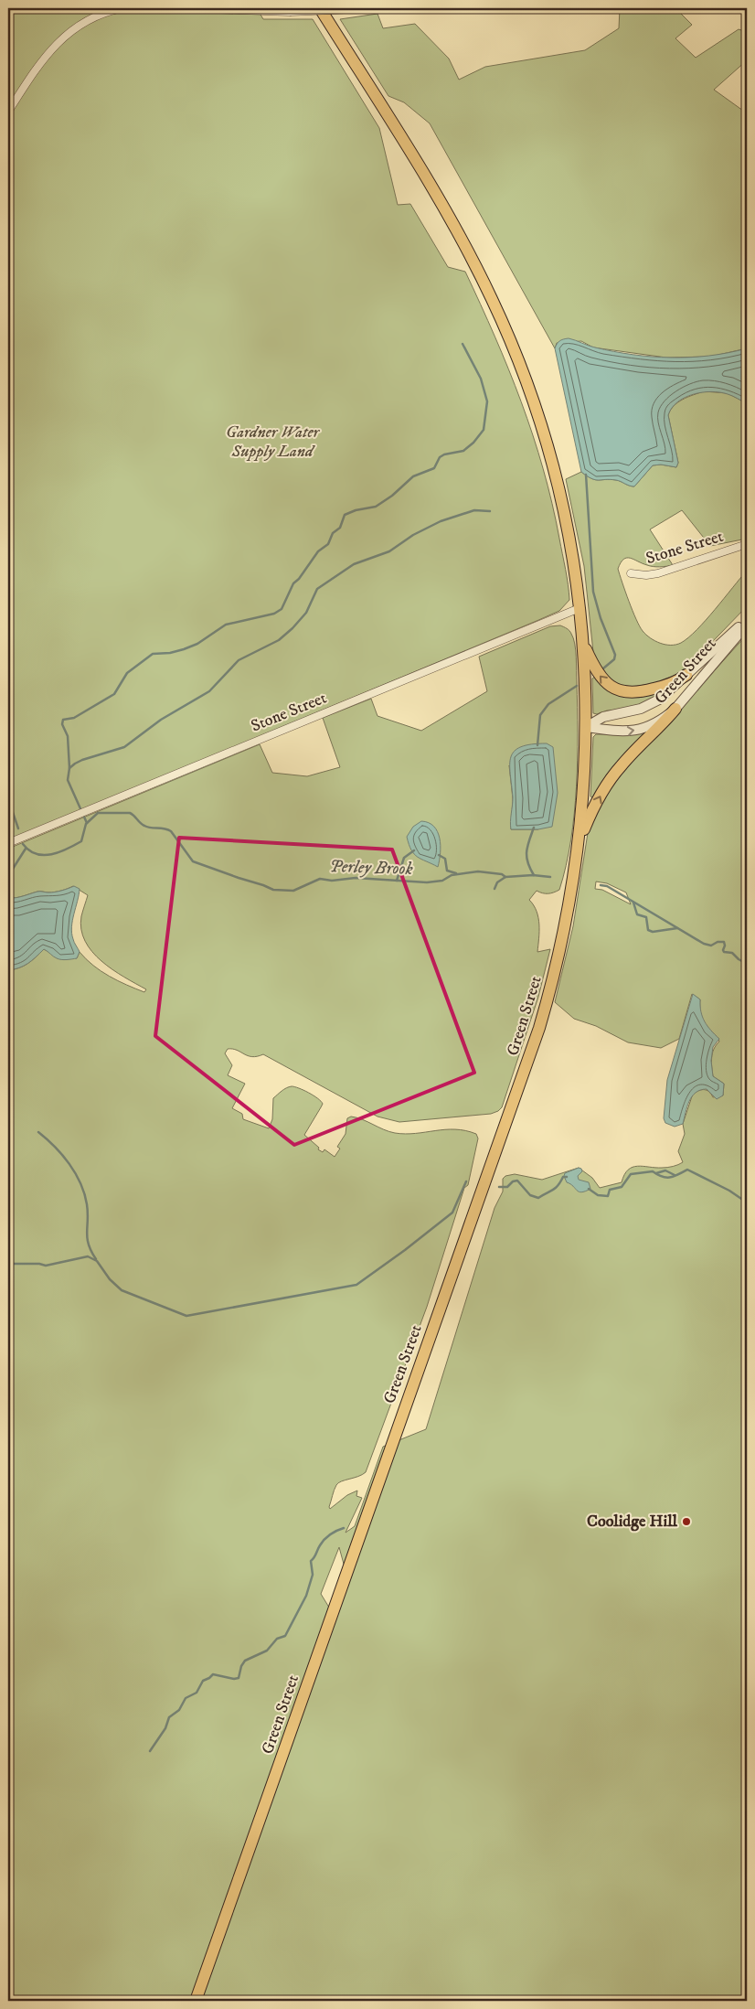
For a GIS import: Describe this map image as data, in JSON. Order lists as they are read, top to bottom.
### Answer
{
  "streets": {
    "highway": ["Green Street"],
    "street": ["Stone Street"]
  },
  "water": ["Perley Brook"],
  "parks": ["Gardner Water Supply Land"],
  "places": ["Coolidge Hill"]
}
